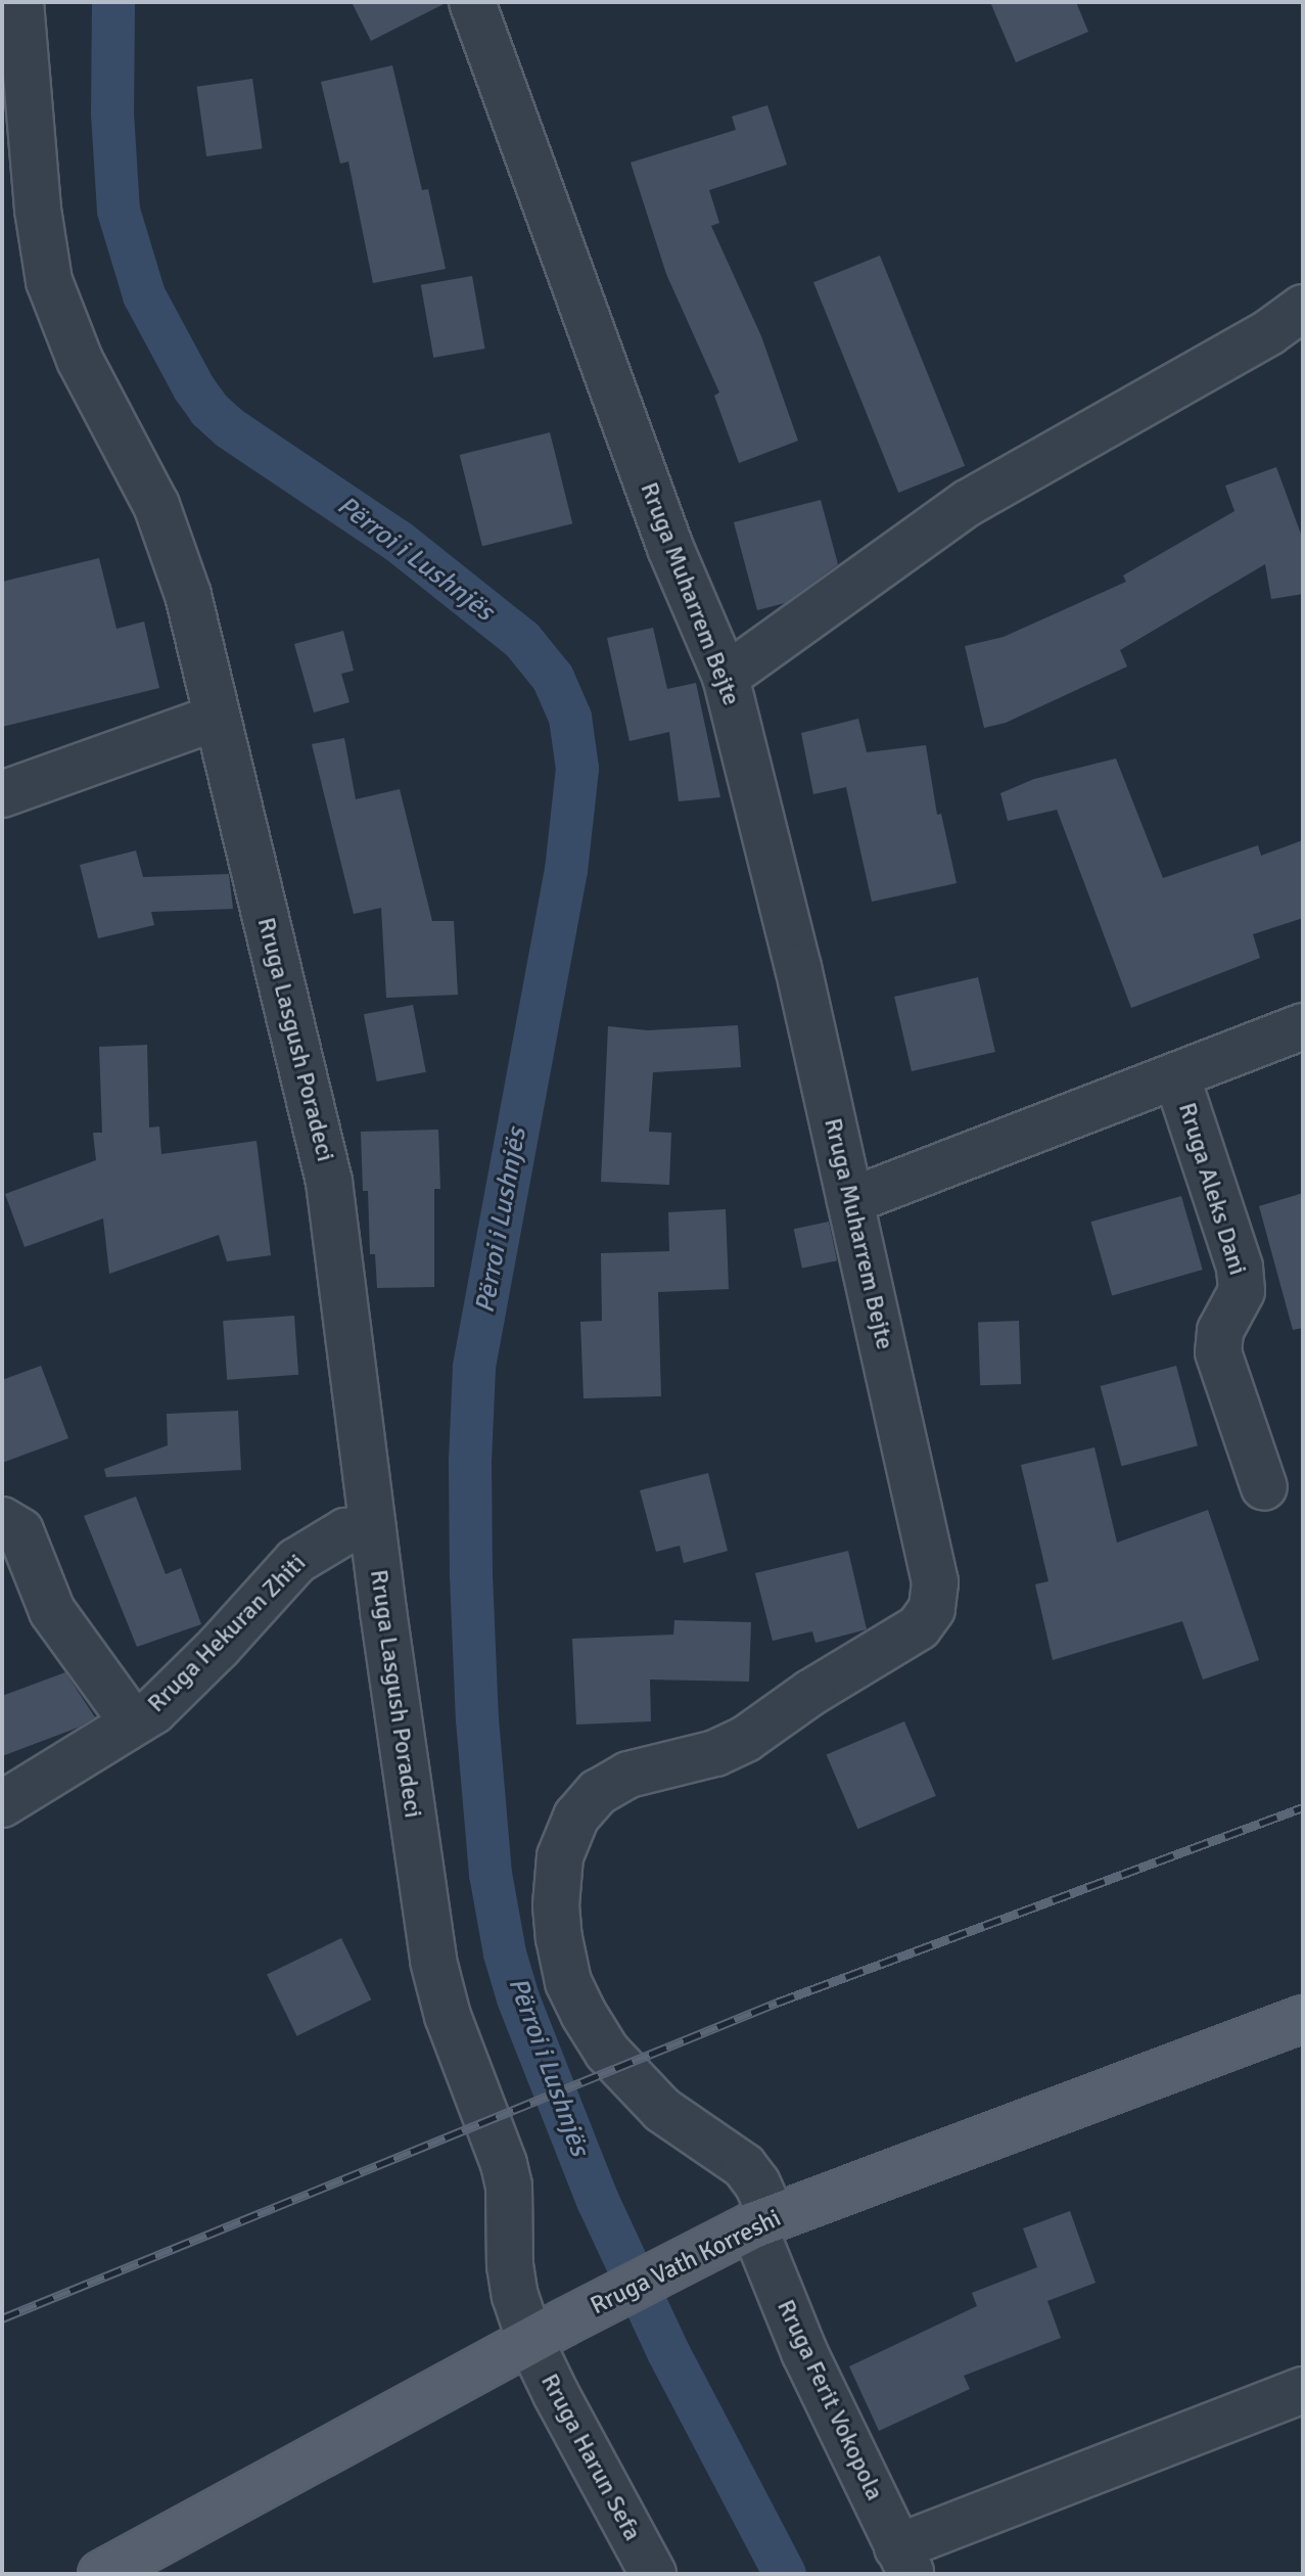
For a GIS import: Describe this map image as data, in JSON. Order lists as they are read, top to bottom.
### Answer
{
  "streets": {
    "main road": ["Rruga Vath Korreshi"],
    "street": [
      "Rruga Muharrem Bejte",
      "Rruga Lasgush Poradeci",
      "Rruga Aleks Dani",
      "Rruga Hekuran Zhiti",
      "Rruga Ferit Vokopola",
      "Rruga Harun Sefa"
    ]
  },
  "crossings": [
    ["Rruga Muharrem Bejte", "Rruga Aleks Dani"],
    ["Rruga Muharrem Bejte", "Rruga Vath Korreshi"],
    ["Rruga Muharrem Bejte", "Rruga Ferit Vokopola"],
    ["Rruga Lasgush Poradeci", "Rruga Hekuran Zhiti"],
    ["Rruga Lasgush Poradeci", "Rruga Vath Korreshi"],
    ["Rruga Lasgush Poradeci", "Rruga Harun Sefa"],
    ["Rruga Vath Korreshi", "Rruga Ferit Vokopola"],
    ["Rruga Vath Korreshi", "Rruga Harun Sefa"]
  ],
  "water": ["Përroi i Lushnjës"]
}
